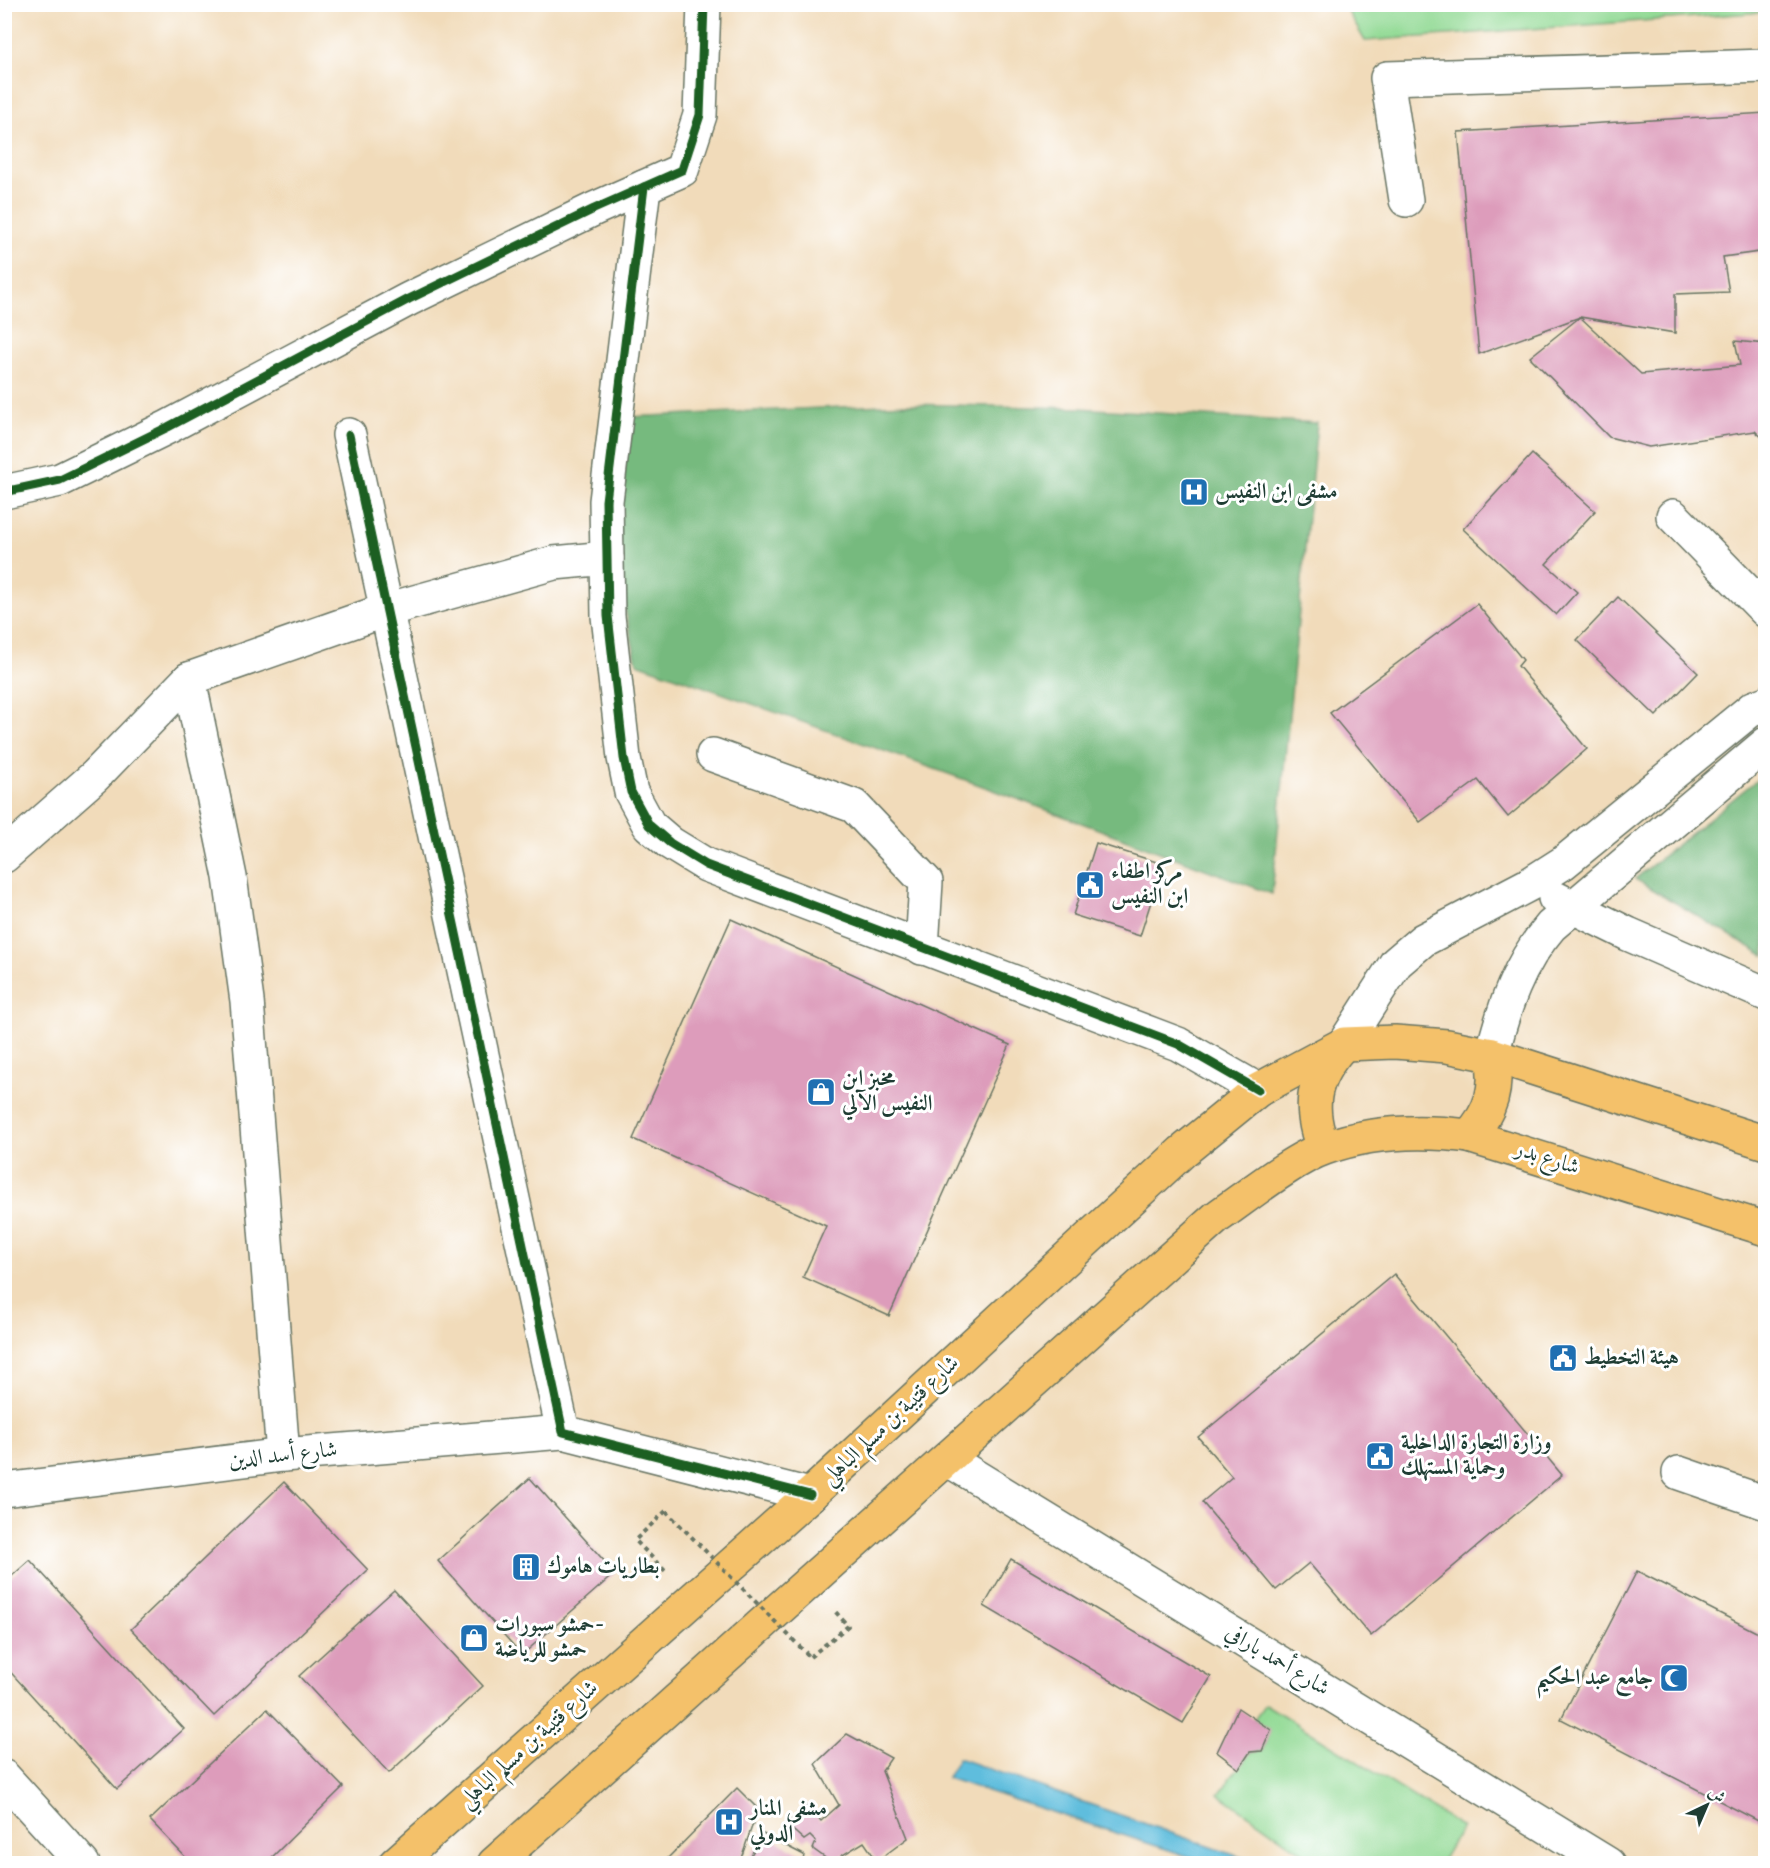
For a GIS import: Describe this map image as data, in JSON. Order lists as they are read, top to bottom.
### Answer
{
  "streets": {
    "main road": ["شارع بدر", "شارع قتيبة بن مسلم الباهلي"],
    "street": ["شارع أسد الدين", "شارع أحمد بارافي"]
  },
  "crossings": [
    ["شارع قتيبة بن مسلم الباهلي", "شارع أسد الدين"]
  ],
  "places": {
    "hospital": ["مشفى ابن النفيس", "مشفى المنار الدولي"],
    "public building": ["مركز اطفاء ابن النفيس", "هيئة التخطيط", "وزارة التجارة الداخلية وحماية المستهلك"],
    "shop": ["مخبز ابن النفيس الآلي", "حمشو سبورات- حمشو للرياضة"],
    "building": ["بطاريات هاموك"],
    "mosque": ["جامع عبد الحكيم"]
  },
  "north": "top right"
}
